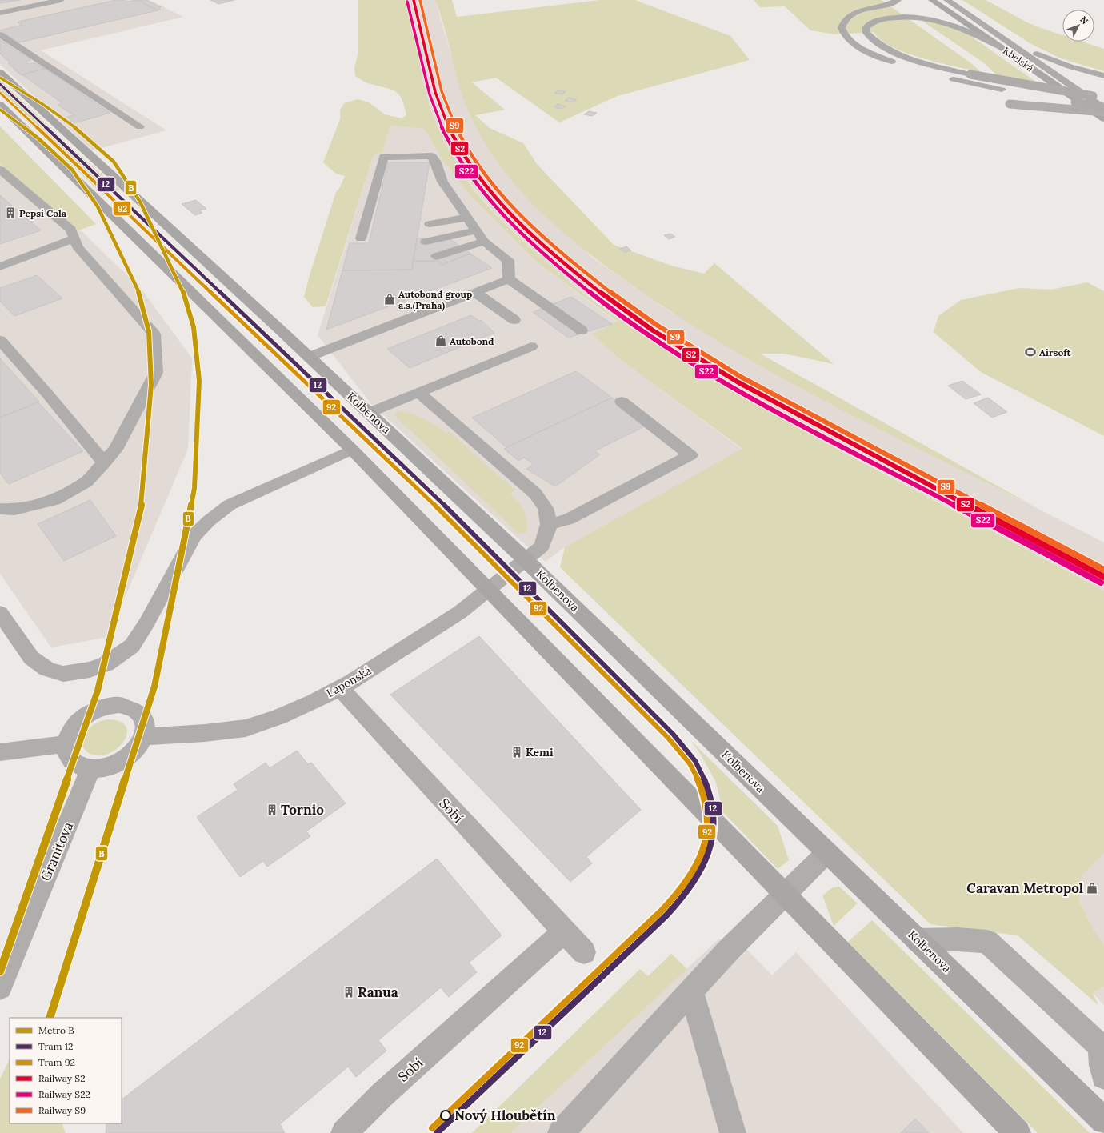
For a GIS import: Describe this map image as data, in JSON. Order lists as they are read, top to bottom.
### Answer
{
  "streets": {
    "highway": ["Kbelská"],
    "main road": ["Kolbenova"],
    "street": ["Laponská", "Sobí", "Granitova"]
  },
  "crossings": [
    ["Kolbenova", "Laponská"],
    ["Laponská", "Sobí"],
    ["Laponská", "Granitova"]
  ],
  "places": {
    "building": [
      "Pepsi Cola",
      "Kemi",
      "Tornio",
      "Ranua"
    ],
    "shop": ["Autobond group a.s.(Praha)", "Autobond", "Caravan Metropol"],
    "sports": ["Airsoft"],
    "other": ["Nový Hloubětín"]
  },
  "lines": [
    "rail line S2",
    "rail line S9",
    "rail line S22",
    "metro line B",
    "tram line 12",
    "tram line 92"
  ],
  "legend": [
    "Metro B",
    "Tram 12",
    "Tram 92",
    "Railway S2",
    "Railway S22",
    "Railway S9"
  ],
  "north": "top right"
}
